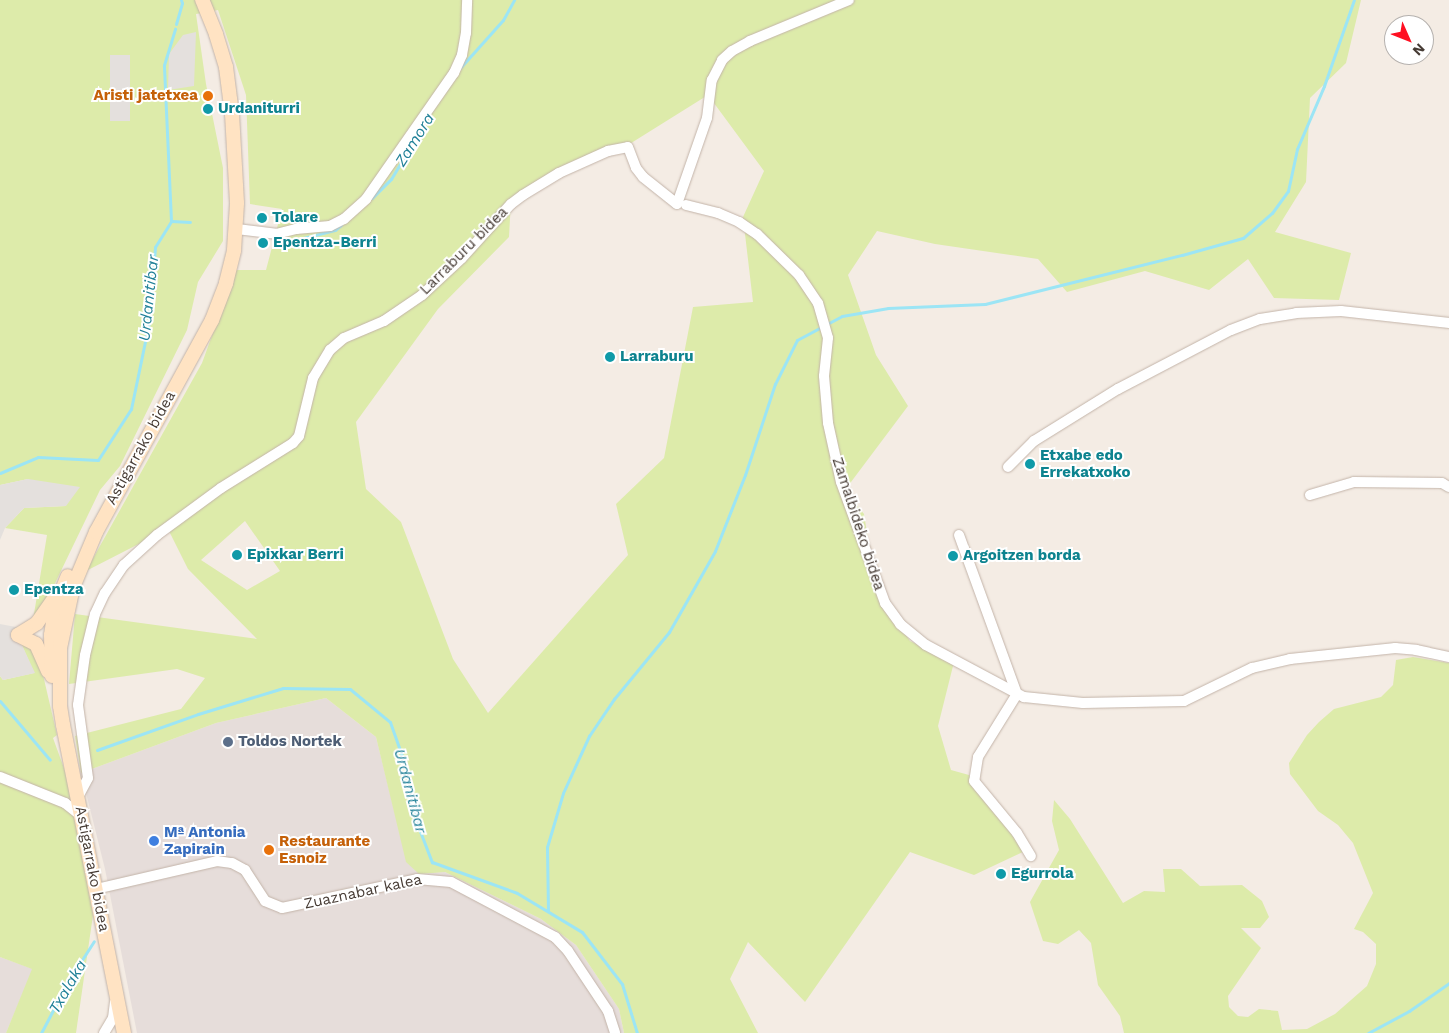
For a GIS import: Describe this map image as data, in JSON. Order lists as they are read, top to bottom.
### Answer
{
  "streets": {
    "main road": ["Astigarrako bidea"],
    "street": ["Larraburu bidea", "Zamalbideko bidea", "Zuaznabar kalea"]
  },
  "crossings": [
    ["Larraburu bidea", "Astigarrako bidea"],
    ["Astigarrako bidea", "Zuaznabar kalea"]
  ],
  "water": ["Zamora", "Urdanitibar", "Txalaka"],
  "places": [
    "Aristi jatetxea",
    "Urdaniturri",
    "Tolare",
    "Epentza-Berri",
    "Larraburu",
    "Etxabe edo Errekatxoko",
    "Epixkar Berri",
    "Argoitzen borda",
    "Epentza",
    "Toldos Nortek",
    "Mª Antonia Zapirain",
    "Restaurante Esnoiz",
    "Egurrola"
  ],
  "north": "bottom right"
}
